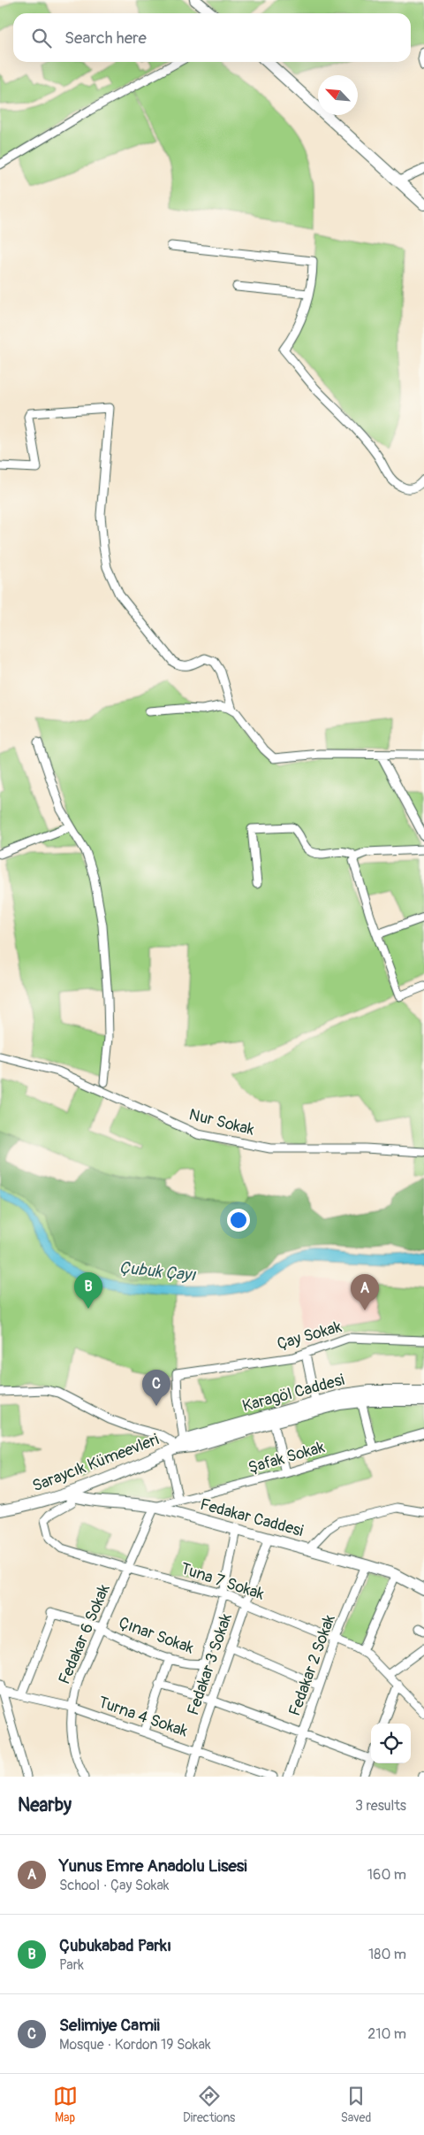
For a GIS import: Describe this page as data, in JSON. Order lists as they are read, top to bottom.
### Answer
{
  "streets": {
    "main road": ["Karagöl Caddesi", "Saraycık Kümeevleri", "Fedakar Caddesi"],
    "street": [
      "Nur Sokak",
      "Çay Sokak",
      "Şafak Sokak",
      "Tuna 7 Sokak",
      "Fedakar 6 Sokak",
      "Çınar Sokak",
      "Fedakar 3 Sokak",
      "Fedakar 2 Sokak",
      "Turna 4 Sokak"
    ]
  },
  "crossings": [
    ["Çay Sokak", "Karagöl Caddesi"],
    ["Çay Sokak", "Saraycık Kümeevleri"],
    ["Karagöl Caddesi", "Saraycık Kümeevleri"],
    ["Şafak Sokak", "Fedakar Caddesi"],
    ["Şafak Sokak", "Fedakar 6 Sokak"],
    ["Saraycık Kümeevleri", "Fedakar Caddesi"],
    ["Saraycık Kümeevleri", "Tuna 7 Sokak"],
    ["Fedakar Caddesi", "Tuna 7 Sokak"],
    ["Fedakar Caddesi", "Fedakar 6 Sokak"],
    ["Fedakar Caddesi", "Fedakar 3 Sokak"],
    ["Fedakar Caddesi", "Fedakar 2 Sokak"],
    ["Tuna 7 Sokak", "Fedakar 6 Sokak"],
    ["Tuna 7 Sokak", "Fedakar 3 Sokak"],
    ["Tuna 7 Sokak", "Fedakar 2 Sokak"],
    ["Fedakar 6 Sokak", "Çınar Sokak"],
    ["Fedakar 6 Sokak", "Turna 4 Sokak"],
    ["Çınar Sokak", "Fedakar 3 Sokak"],
    ["Çınar Sokak", "Turna 4 Sokak"],
    ["Fedakar 3 Sokak", "Turna 4 Sokak"]
  ],
  "water": ["Çubuk Çayı"],
  "north": "top left",
  "page": {
    "search": "Search here",
    "pins": ["B", "A", "C"],
    "heading": ["Nearby", "3 results"],
    "list": [
      {
        "mark": "A",
        "name": "Yunus Emre Anadolu Lisesi",
        "note": "School · Çay Sokak",
        "value": "160 m"
      },
      {
        "mark": "B",
        "name": "Çubukabad Parkı",
        "note": "Park",
        "value": "180 m"
      },
      {
        "mark": "C",
        "name": "Selimiye Camii",
        "note": "Mosque · Kordon 19 Sokak",
        "value": "210 m"
      }
    ],
    "nav": ["Map", "Directions", "Saved"]
  }
}
